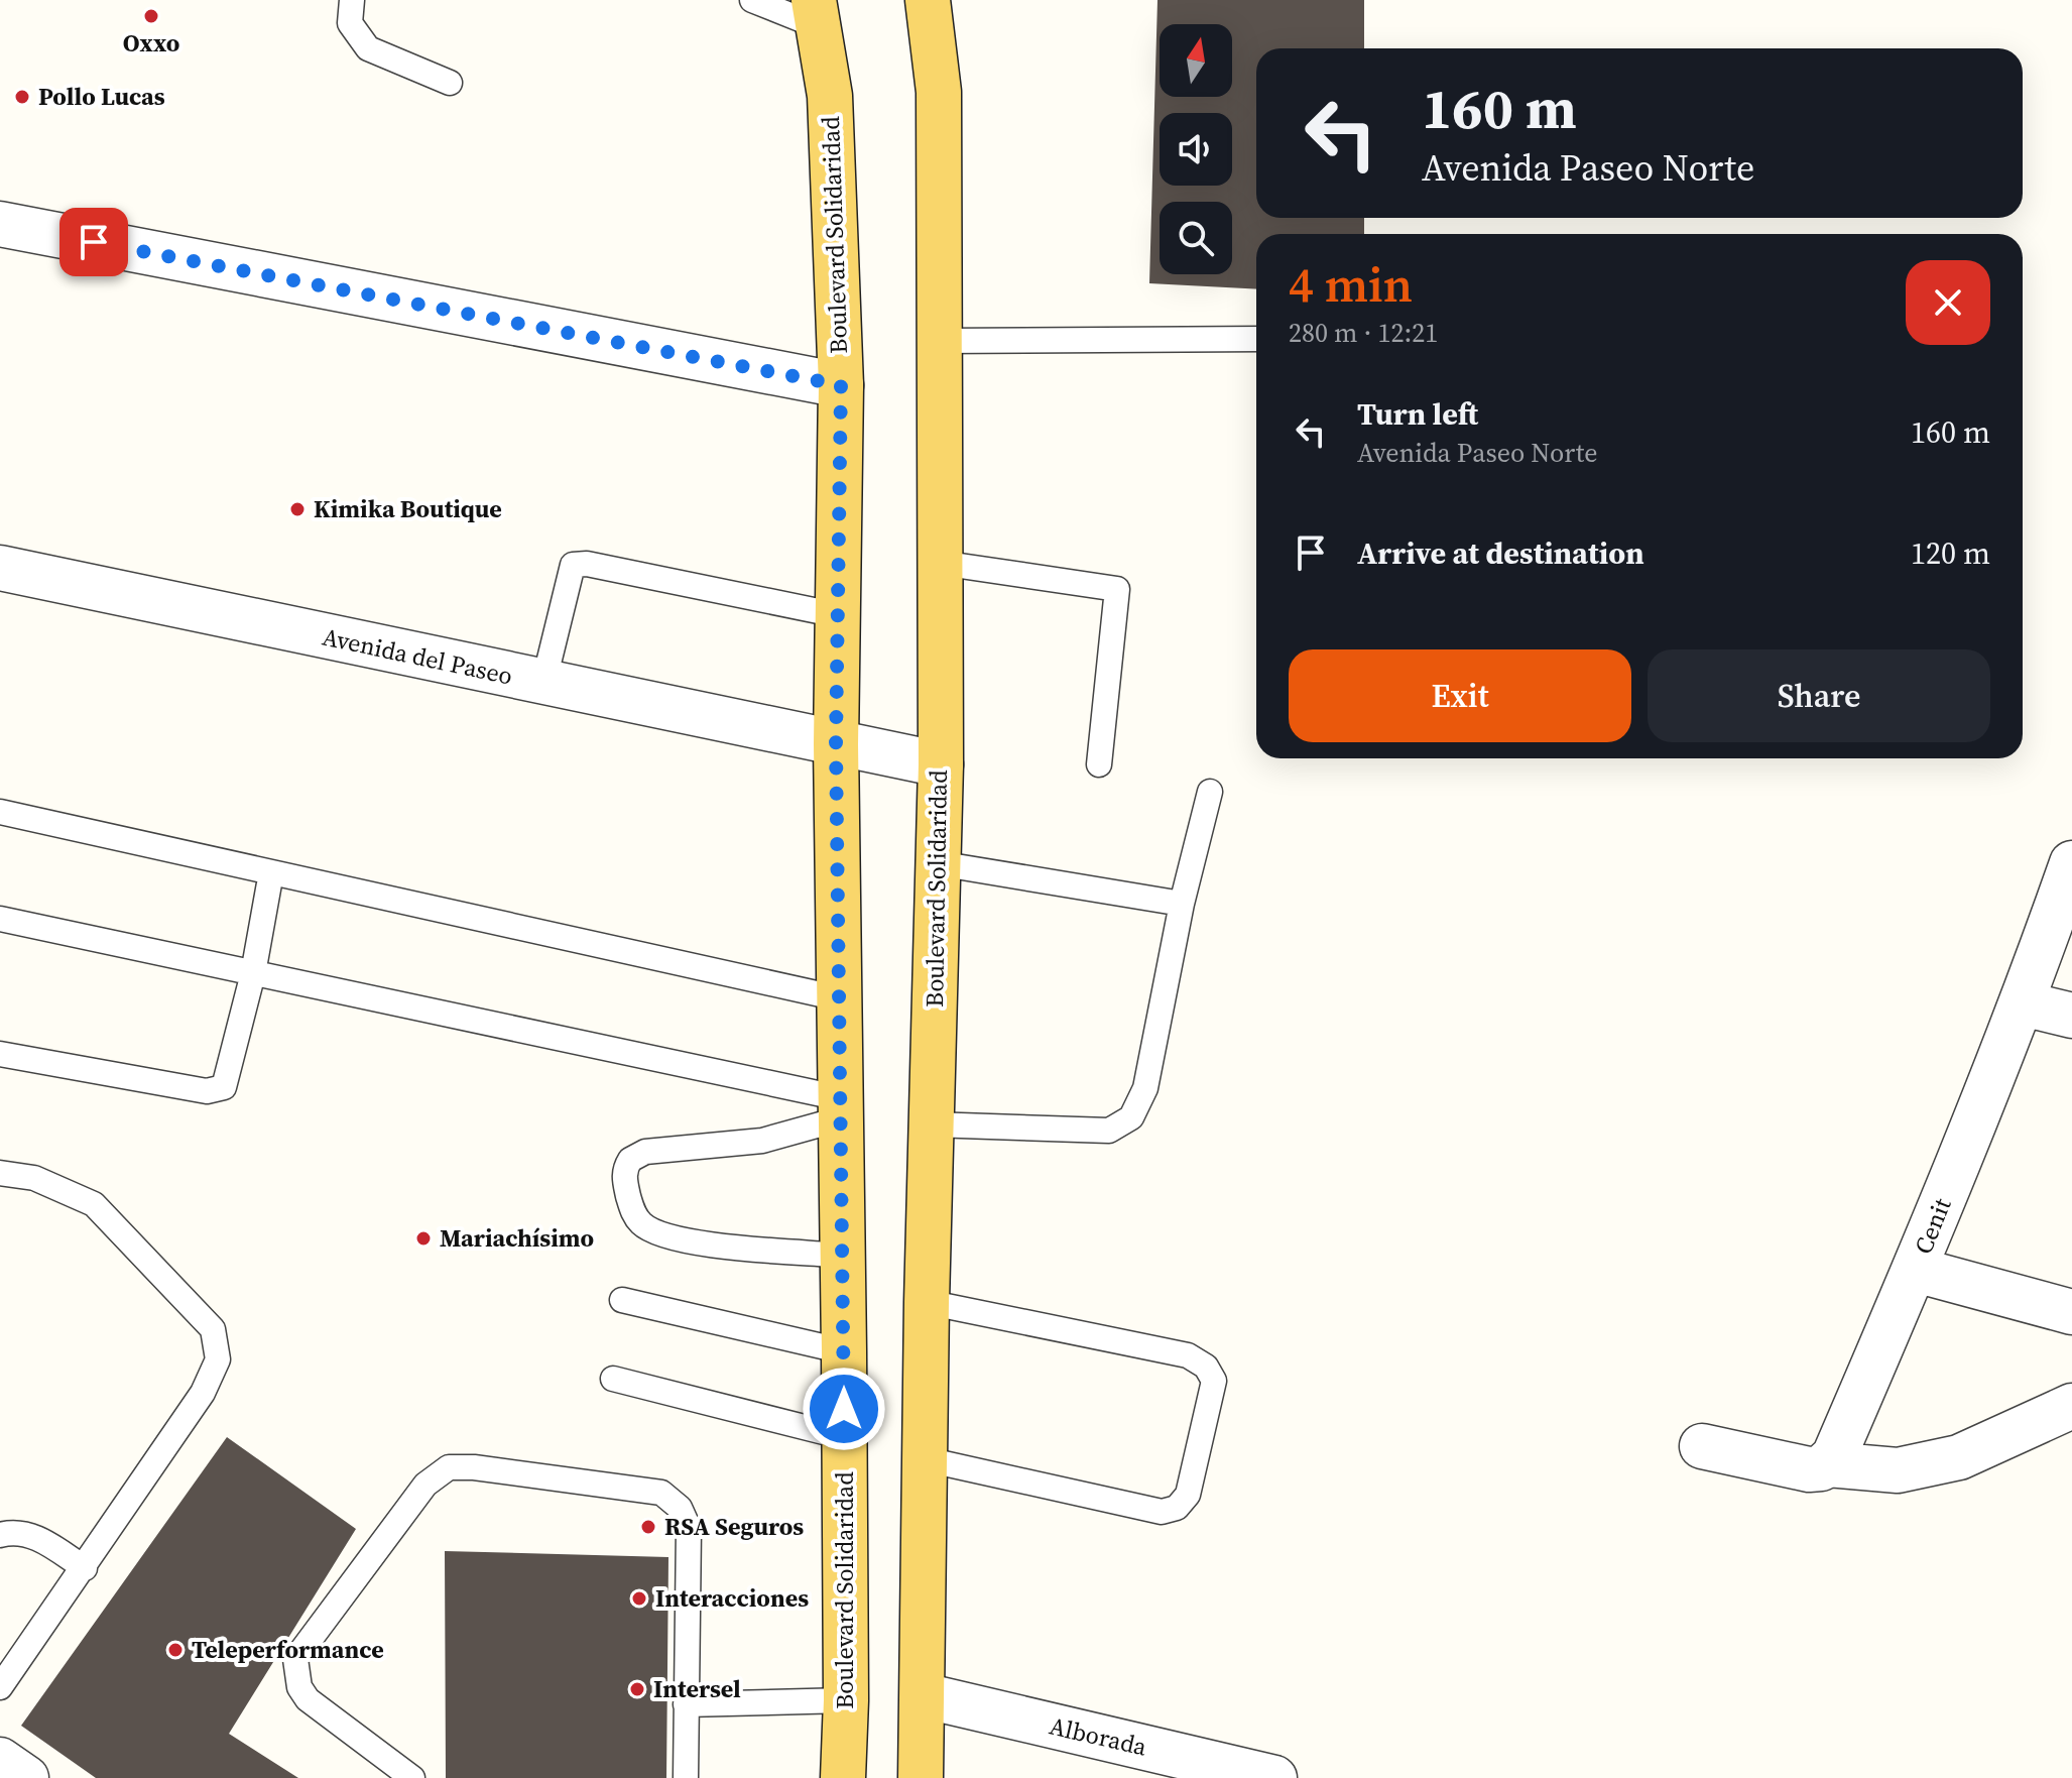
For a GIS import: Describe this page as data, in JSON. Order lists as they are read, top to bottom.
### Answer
{
  "streets": {
    "main road": ["Boulevard Solidaridad"],
    "street": ["Avenida del Paseo", "Cenit", "Alborada"]
  },
  "crossings": [
    ["Boulevard Solidaridad", "Avenida del Paseo"],
    ["Boulevard Solidaridad", "Alborada"]
  ],
  "places": [
    "Oxxo",
    "Pollo Lucas",
    "Kimika Boutique",
    "Mariachísimo",
    "RSA Seguros",
    "Interacciones",
    "Teleperformance",
    "Intersel"
  ],
  "north": "top",
  "page": {
    "turn": ["160 m", "Avenida Paseo Norte"],
    "heading": ["4 min", "280 m · 12:21"],
    "list": [
      {
        "name": "Turn left",
        "note": "Avenida Paseo Norte",
        "value": "160 m"
      },
      {
        "name": "Arrive at destination",
        "value": "120 m"
      }
    ],
    "buttons": ["Exit", "Share"]
  }
}
